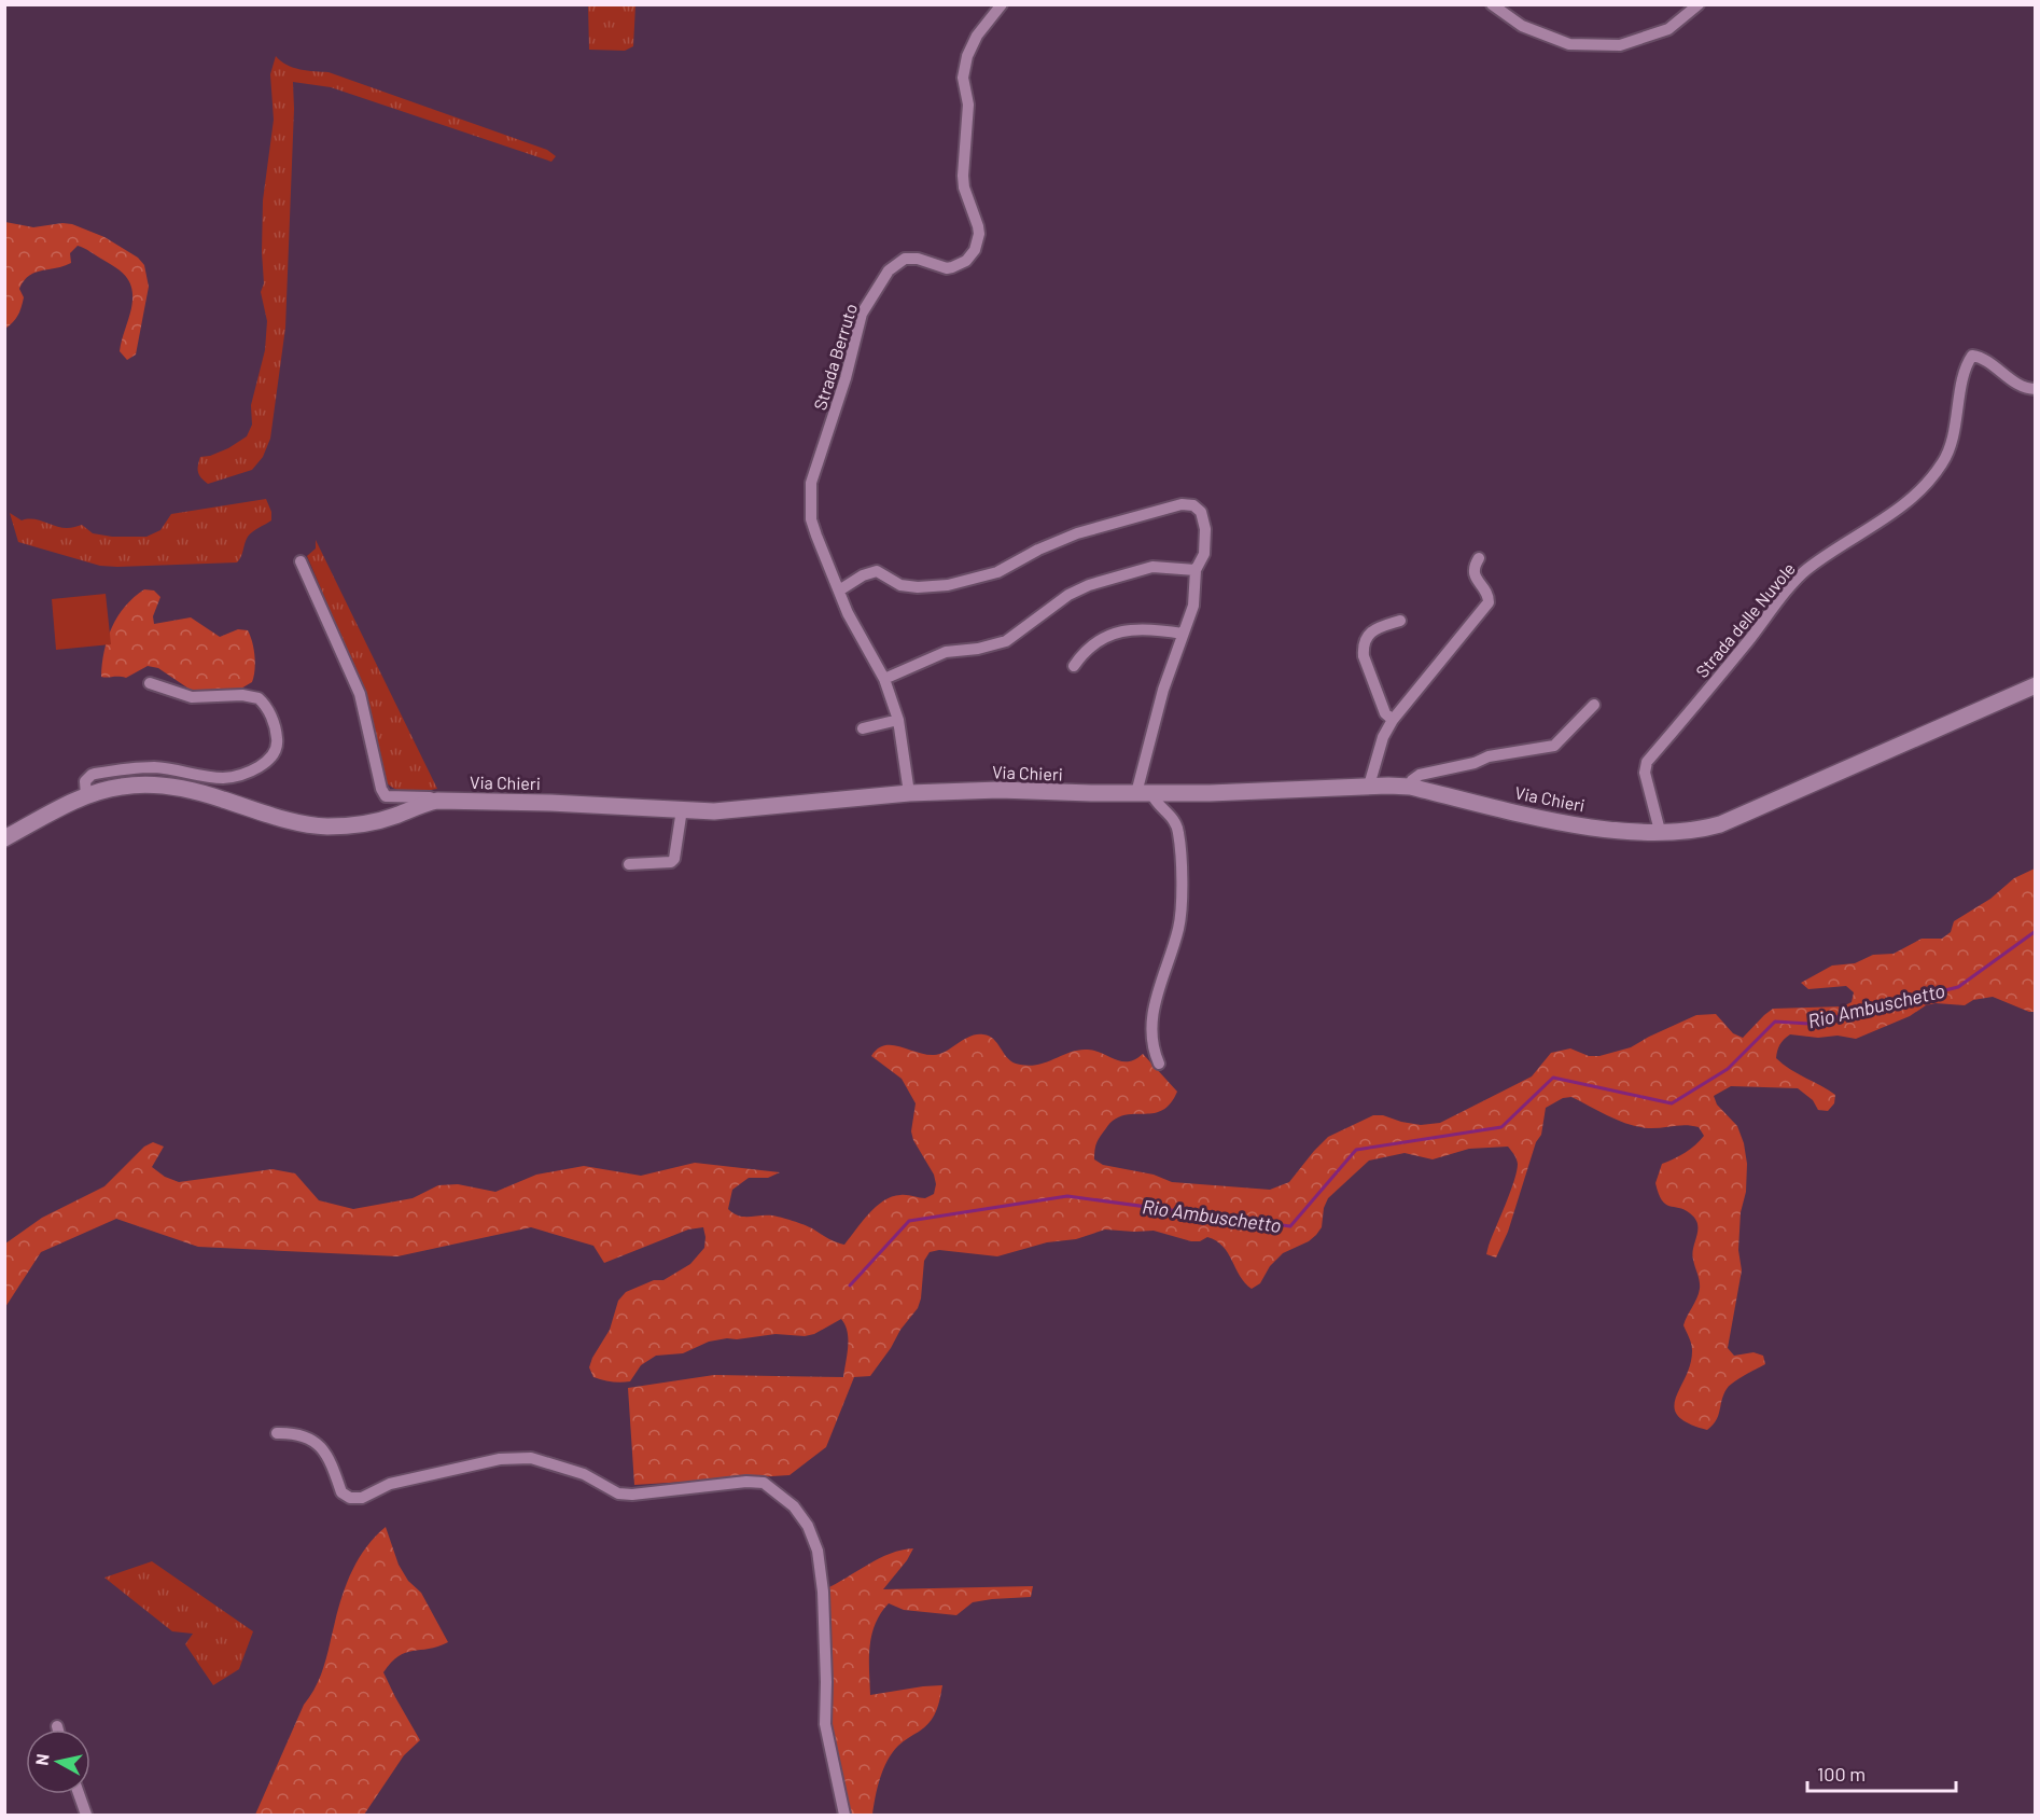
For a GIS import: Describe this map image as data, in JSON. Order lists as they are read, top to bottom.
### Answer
{
  "streets": {
    "street": ["Strada Berruto", "Strada delle Nuvole", "Via Chieri"]
  },
  "crossings": [
    ["Strada Berruto", "Via Chieri"],
    ["Strada delle Nuvole", "Via Chieri"]
  ],
  "water": ["Rio Ambuschetto"],
  "scale_bar": "100 m",
  "north": "left"
}
